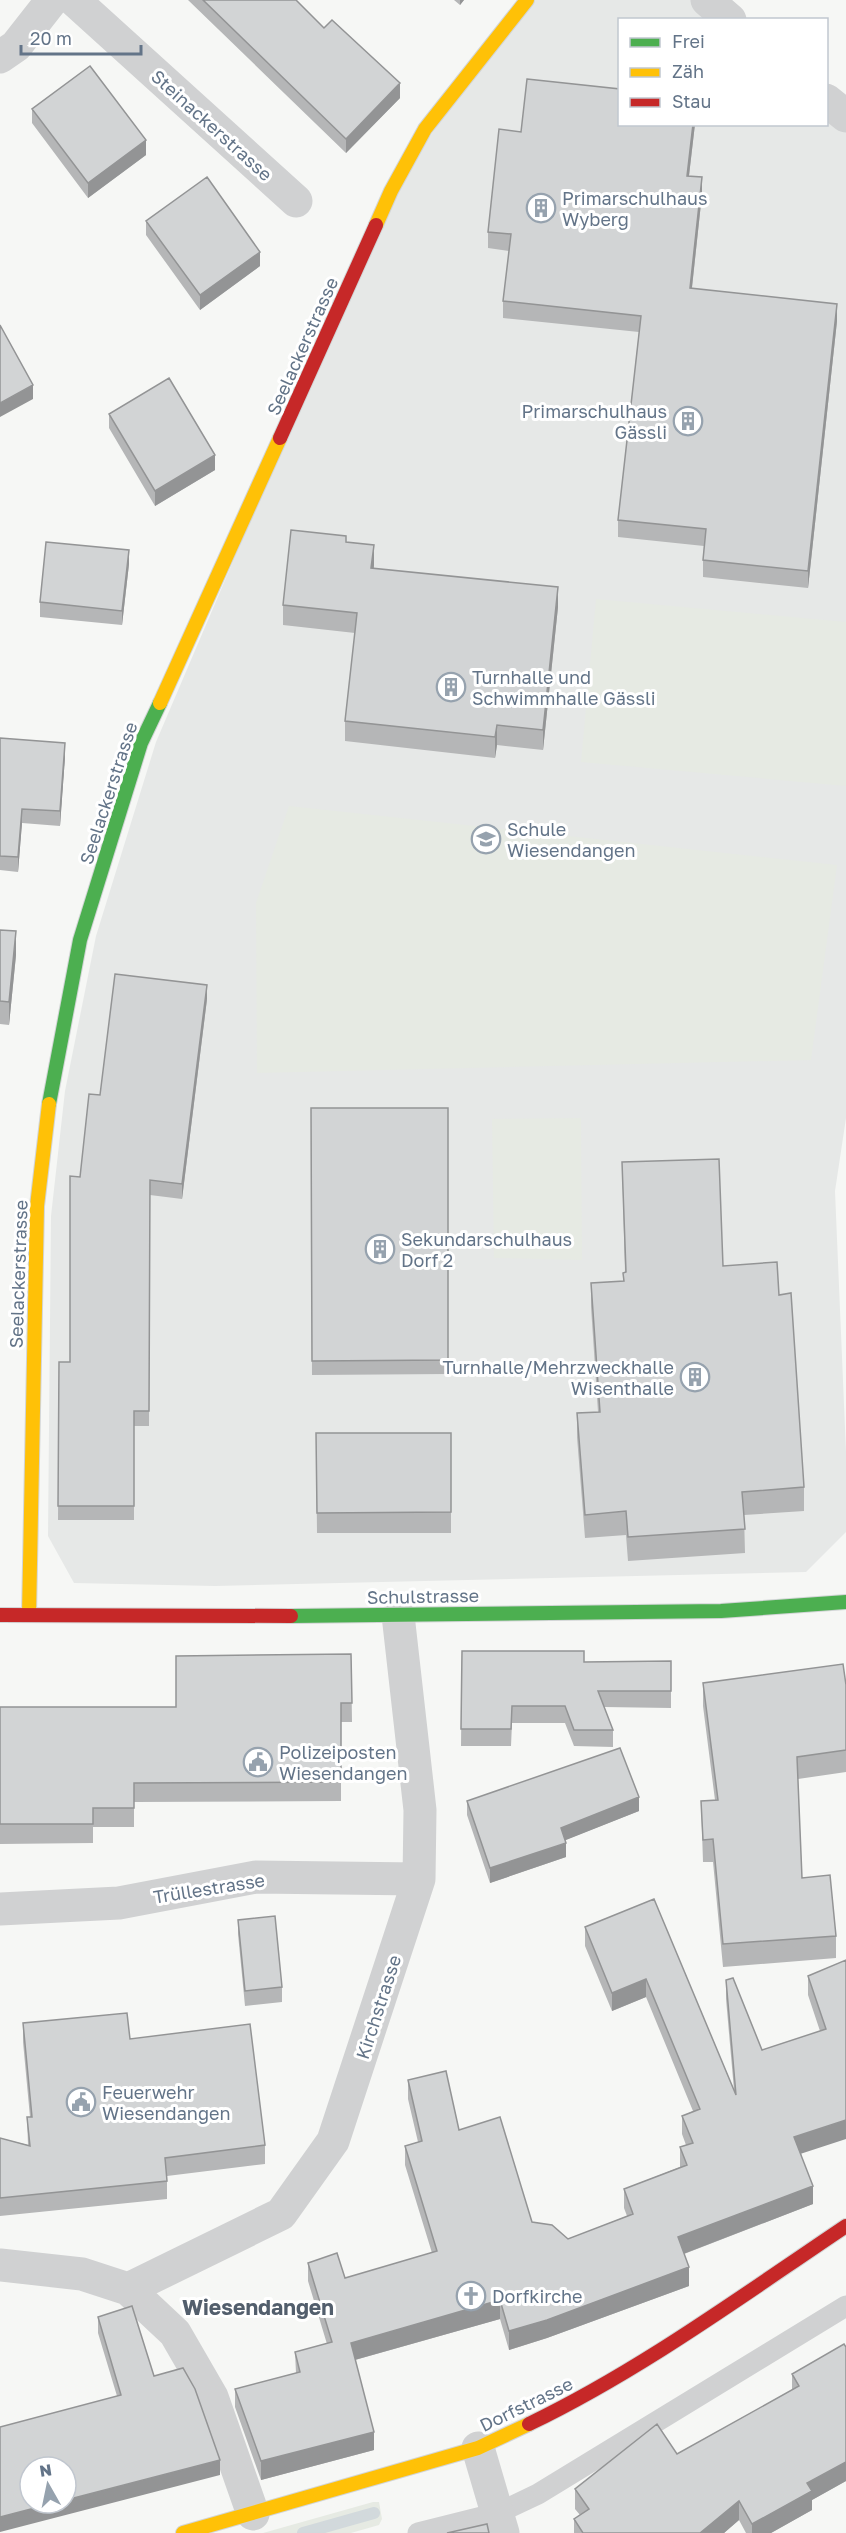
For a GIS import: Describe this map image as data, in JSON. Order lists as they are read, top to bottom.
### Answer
{
  "streets": {
    "street": [
      "Steinackerstrasse",
      "Seelackerstrasse",
      "Schulstrasse",
      "Trüllestrasse",
      "Kirchstrasse",
      "Dorfstrasse"
    ]
  },
  "crossings": [
    ["Seelackerstrasse", "Schulstrasse"],
    ["Schulstrasse", "Kirchstrasse"],
    ["Trüllestrasse", "Kirchstrasse"]
  ],
  "districts": ["Wiesendangen"],
  "places": {
    "building": [
      "Primarschulhaus Wyberg",
      "Primarschulhaus Gässli",
      "Turnhalle und Schwimmhalle Gässli",
      "Sekundarschulhaus Dorf 2",
      "Turnhalle/Mehrzweckhalle Wisenthalle"
    ],
    "school or university": ["Schule Wiesendangen"],
    "public building": ["Polizeiposten Wiesendangen", "Feuerwehr Wiesendangen"],
    "church": ["Dorfkirche"]
  },
  "legend": ["Frei", "Zäh", "Stau"],
  "scale_bar": "20 m",
  "north": "top"
}
